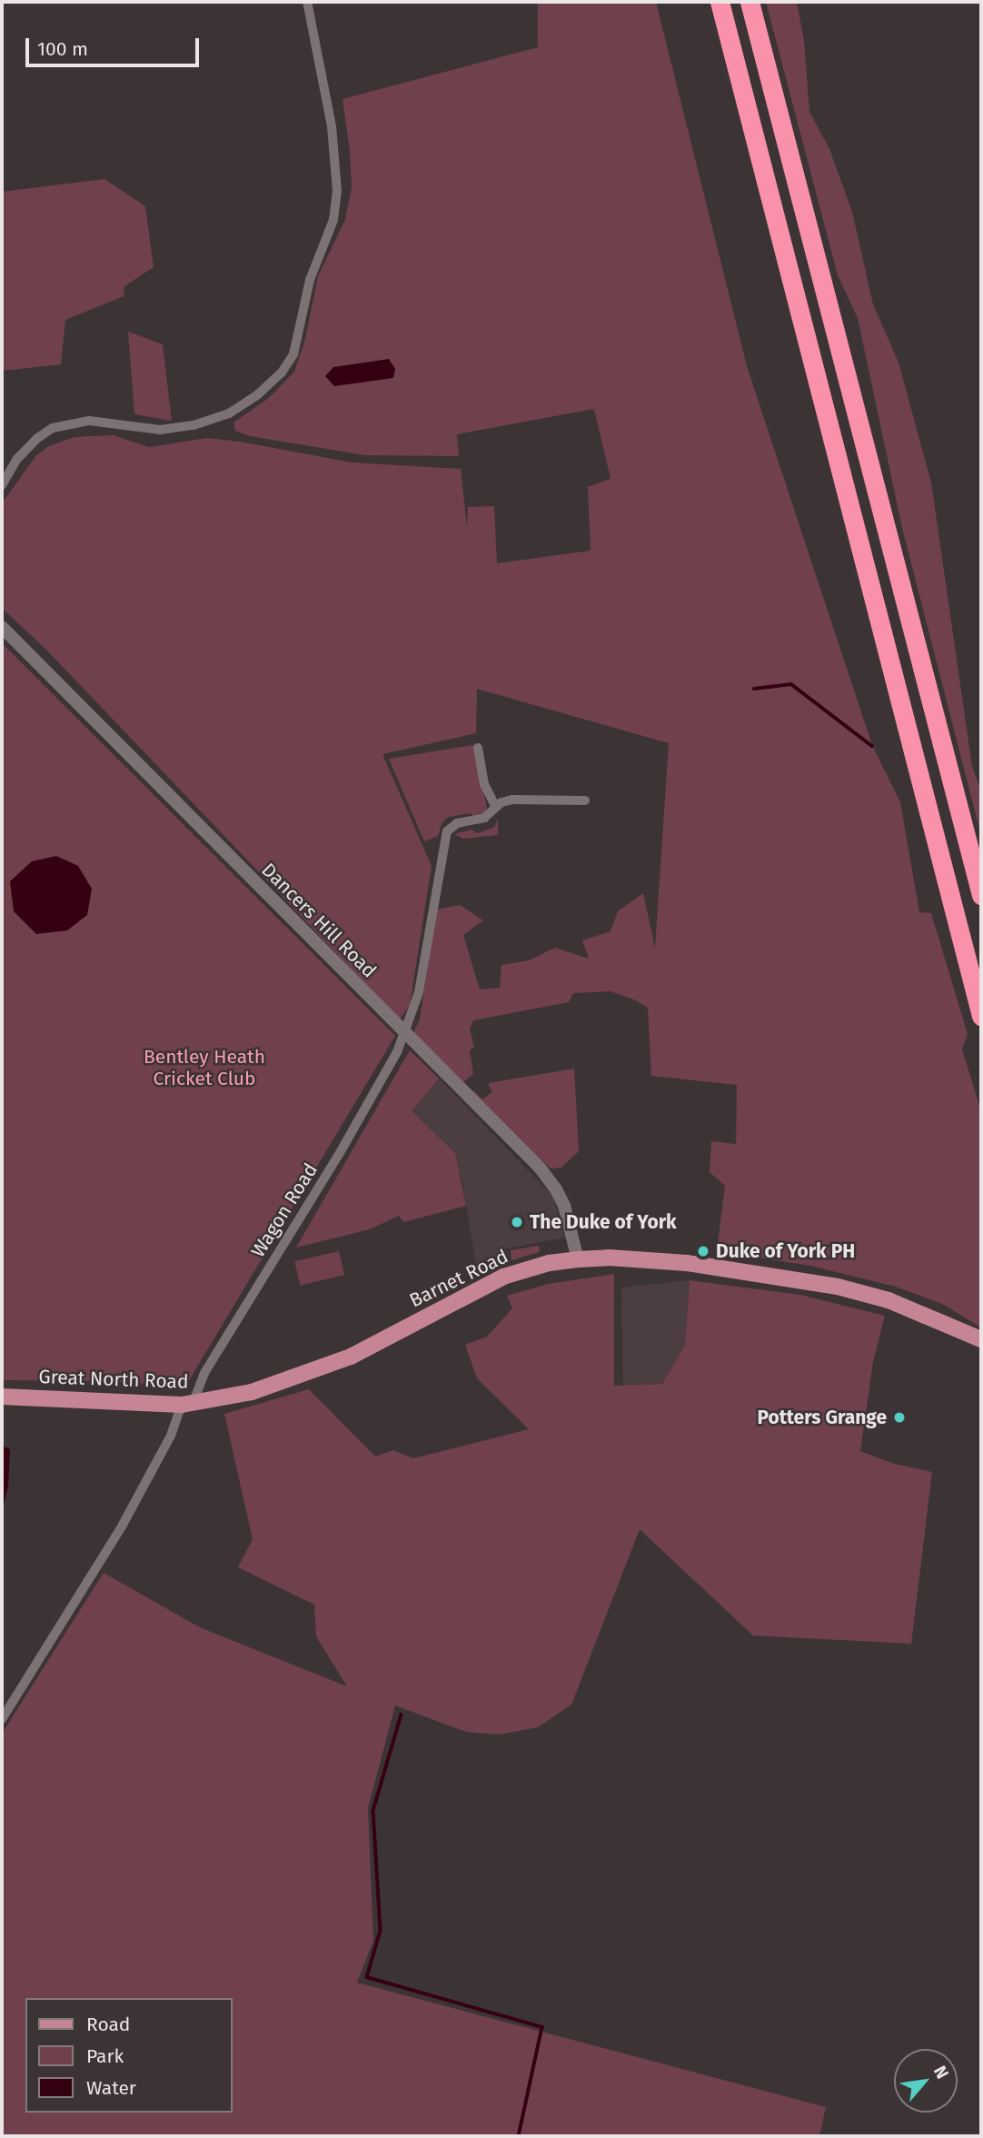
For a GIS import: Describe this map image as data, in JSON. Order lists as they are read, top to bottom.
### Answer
{
  "streets": {
    "main road": ["Barnet Road", "Great North Road"],
    "street": ["Dancers Hill Road", "Wagon Road"]
  },
  "crossings": [
    ["Dancers Hill Road", "Wagon Road"],
    ["Dancers Hill Road", "Barnet Road"],
    ["Wagon Road", "Great North Road"],
    ["Barnet Road", "Great North Road"]
  ],
  "parks": ["Bentley Heath Cricket Club"],
  "places": ["The Duke of York", "Duke of York PH", "Potters Grange"],
  "legend": ["Road", "Park", "Water"],
  "scale_bar": "100 m",
  "north": "top right"
}
